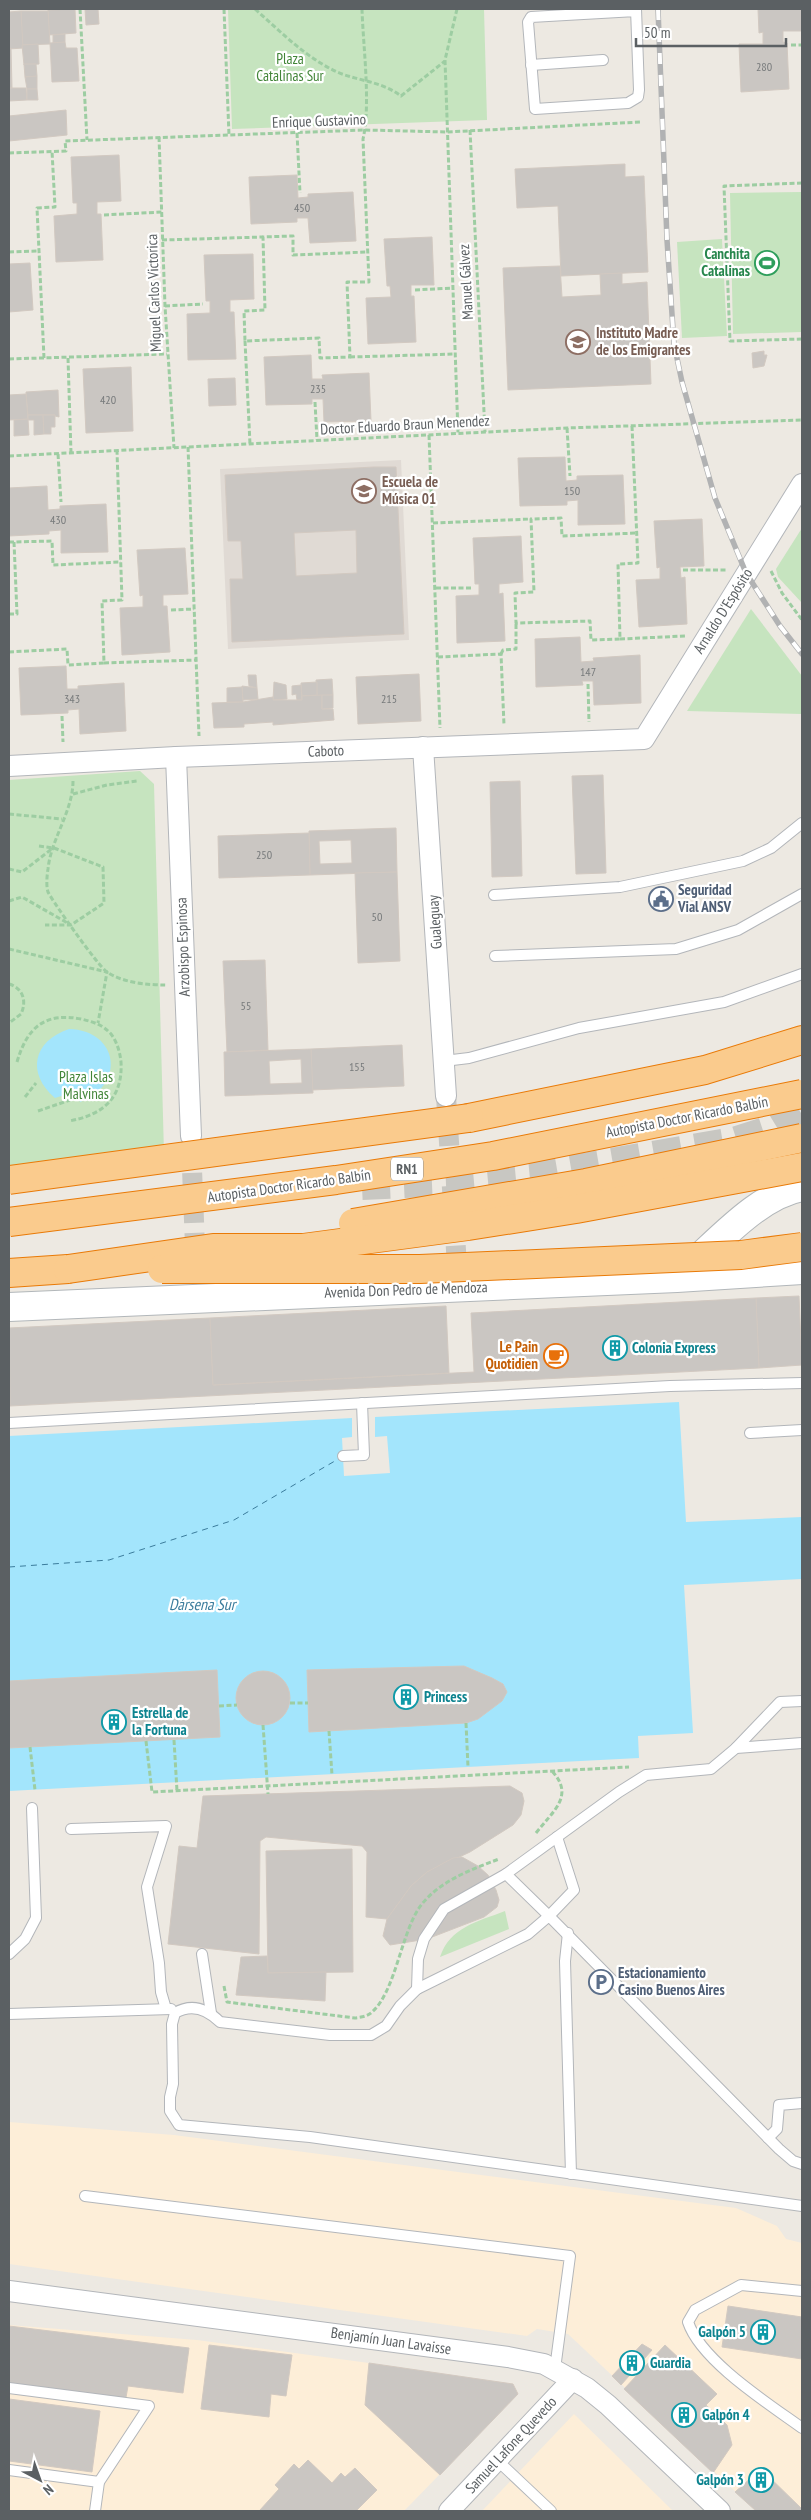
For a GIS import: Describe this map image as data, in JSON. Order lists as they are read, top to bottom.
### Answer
{
  "streets": {
    "highway": ["Autopista Doctor Ricardo Balbín", "RN1"],
    "main road": ["Avenida Don Pedro de Mendoza"],
    "street": [
      "Arnaldo D'Espósito",
      "Caboto",
      "Gualeguay",
      "Arzobispo Espinosa",
      "Benjamín Juan Lavaisse",
      "Samuel Lafone Quevedo"
    ],
    "path": [
      "Enrique Gustavino",
      "Manuel Gálvez",
      "Miguel Carlos Victorica",
      "Doctor Eduardo Braun Menendez"
    ]
  },
  "crossings": [
    ["Enrique Gustavino", "Manuel Gálvez"],
    ["Enrique Gustavino", "Miguel Carlos Victorica"],
    ["Manuel Gálvez", "Doctor Eduardo Braun Menendez"],
    ["Miguel Carlos Victorica", "Doctor Eduardo Braun Menendez"],
    ["Arnaldo D'Espósito", "Caboto"],
    ["Caboto", "Gualeguay"],
    ["Caboto", "Arzobispo Espinosa"],
    ["Benjamín Juan Lavaisse", "Samuel Lafone Quevedo"]
  ],
  "water": ["Dársena Sur"],
  "parks": ["Plaza Catalinas Sur", "Plaza Islas Malvinas"],
  "places": {
    "sports": ["Canchita Catalinas"],
    "school or university": ["Instituto Madre de los Emigrantes", "Escuela de Música 01"],
    "public building": ["Seguridad Vial ANSV"],
    "building": [
      "Colonia Express",
      "Princess",
      "Estrella de la Fortuna",
      "Galpón 5",
      "Guardia",
      "Galpón 4",
      "Galpón 3"
    ],
    "cafe": ["Le Pain Quotidien"],
    "parking": ["Estacionamiento Casino Buenos Aires"]
  },
  "house_numbers": [
    "280",
    "450",
    "235",
    "420",
    "150",
    "430",
    "147",
    "343",
    "215",
    "250",
    "50",
    "55",
    "155"
  ],
  "scale_bar": "50 m",
  "north": "bottom right"
}
